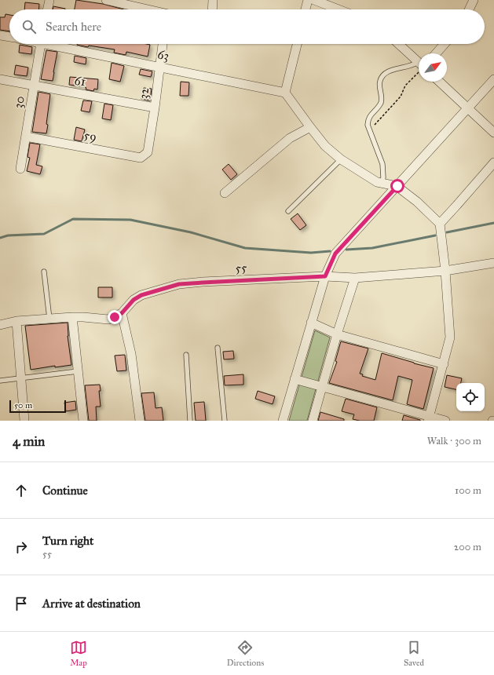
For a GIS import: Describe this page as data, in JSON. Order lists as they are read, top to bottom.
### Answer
{
  "streets": {
    "street": [
      "63",
      "61",
      "32",
      "30",
      "59",
      "55"
    ]
  },
  "crossings": [
    ["63", "32"],
    ["61", "32"],
    ["61", "30"],
    ["32", "59"],
    ["30", "59"]
  ],
  "scale_bar": "50 m",
  "north": "top right",
  "page": {
    "search": "Search here",
    "scale": "50 m",
    "heading": ["4 min", "Walk · 300 m"],
    "list": [
      ["Continue", "100 m"],
      ["Turn right", "55", "200 m"],
      "Arrive at destination"
    ],
    "nav": ["Map", "Directions", "Saved"]
  }
}
